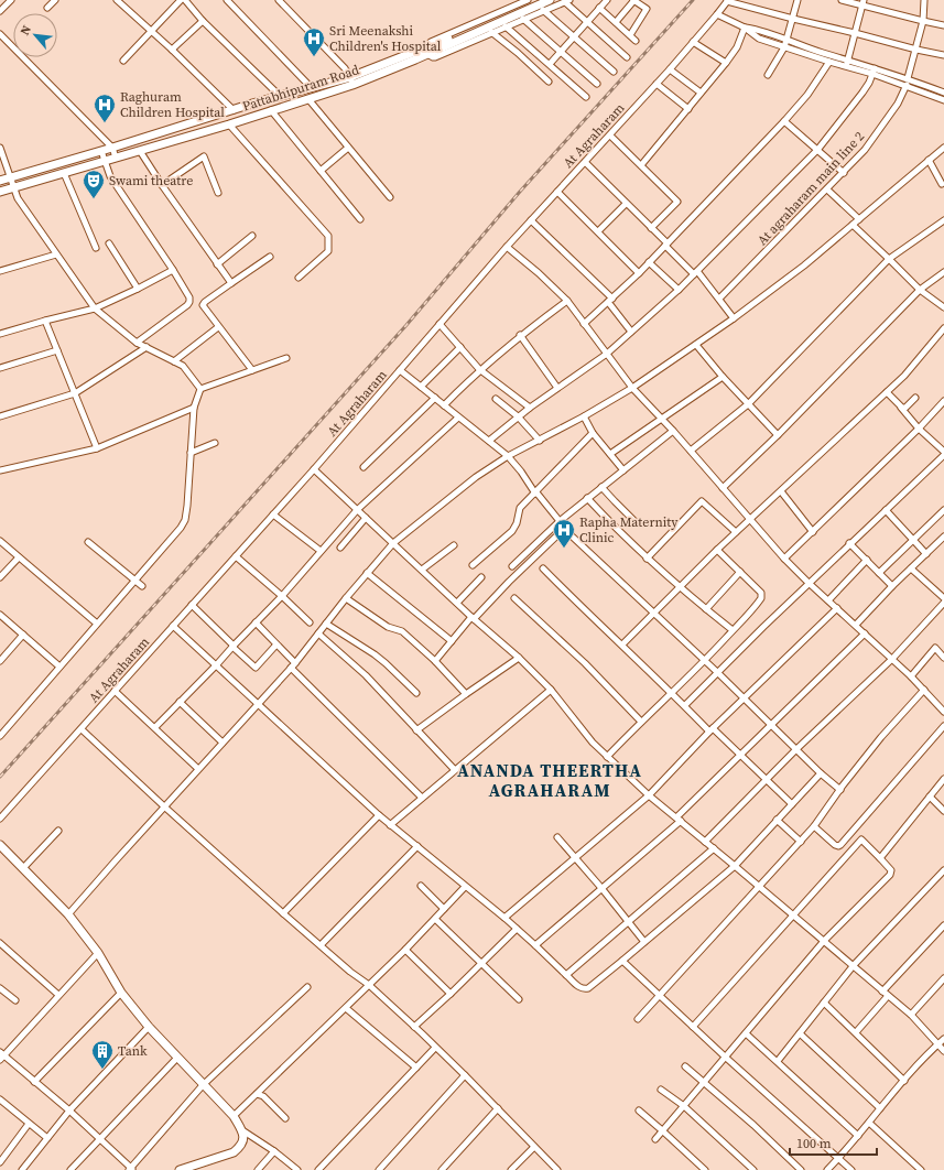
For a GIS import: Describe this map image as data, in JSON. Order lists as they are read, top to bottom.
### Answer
{
  "streets": {
    "street": ["Pattabhipuram Road", "At Agraharam", "At agraharam main line 2"]
  },
  "districts": ["ANANDA THEERTHA AGRAHARAM"],
  "places": {
    "hospital": ["Sri Meenakshi Children's Hospital", "Raghuram Children Hospital", "Rapha Maternity Clinic"],
    "theatre": ["Swami theatre"],
    "building": ["Tank"]
  },
  "scale_bar": "100 m",
  "north": "top left"
}
